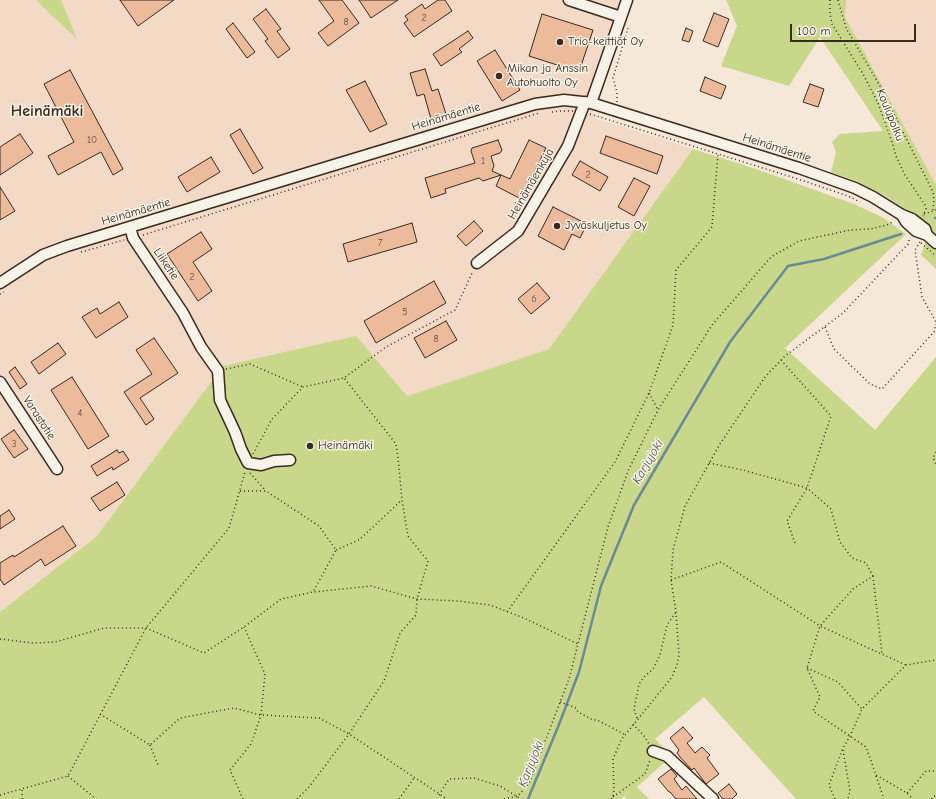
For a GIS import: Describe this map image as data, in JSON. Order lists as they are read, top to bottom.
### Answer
{
  "streets": {
    "street": [
      "Heinämäentie",
      "Heinämäenkuja",
      "Liiketie",
      "Varastotie"
    ],
    "path": ["Koulupolku"]
  },
  "crossings": [
    ["Heinämäentie", "Heinämäenkuja"],
    ["Heinämäentie", "Liiketie"]
  ],
  "districts": ["Heinämäki"],
  "water": ["Karjujoki"],
  "places": [
    "Trio-keittiöt Oy",
    "Mikan ja Anssin Autohuolto Oy",
    "Jyväskuljetus Oy",
    "Heinämäki"
  ],
  "house_numbers": [
    "2",
    "8",
    "10",
    "1",
    "2",
    "7",
    "2",
    "6",
    "5",
    "8",
    "4",
    "3"
  ],
  "scale_bar": "100 m"
}
